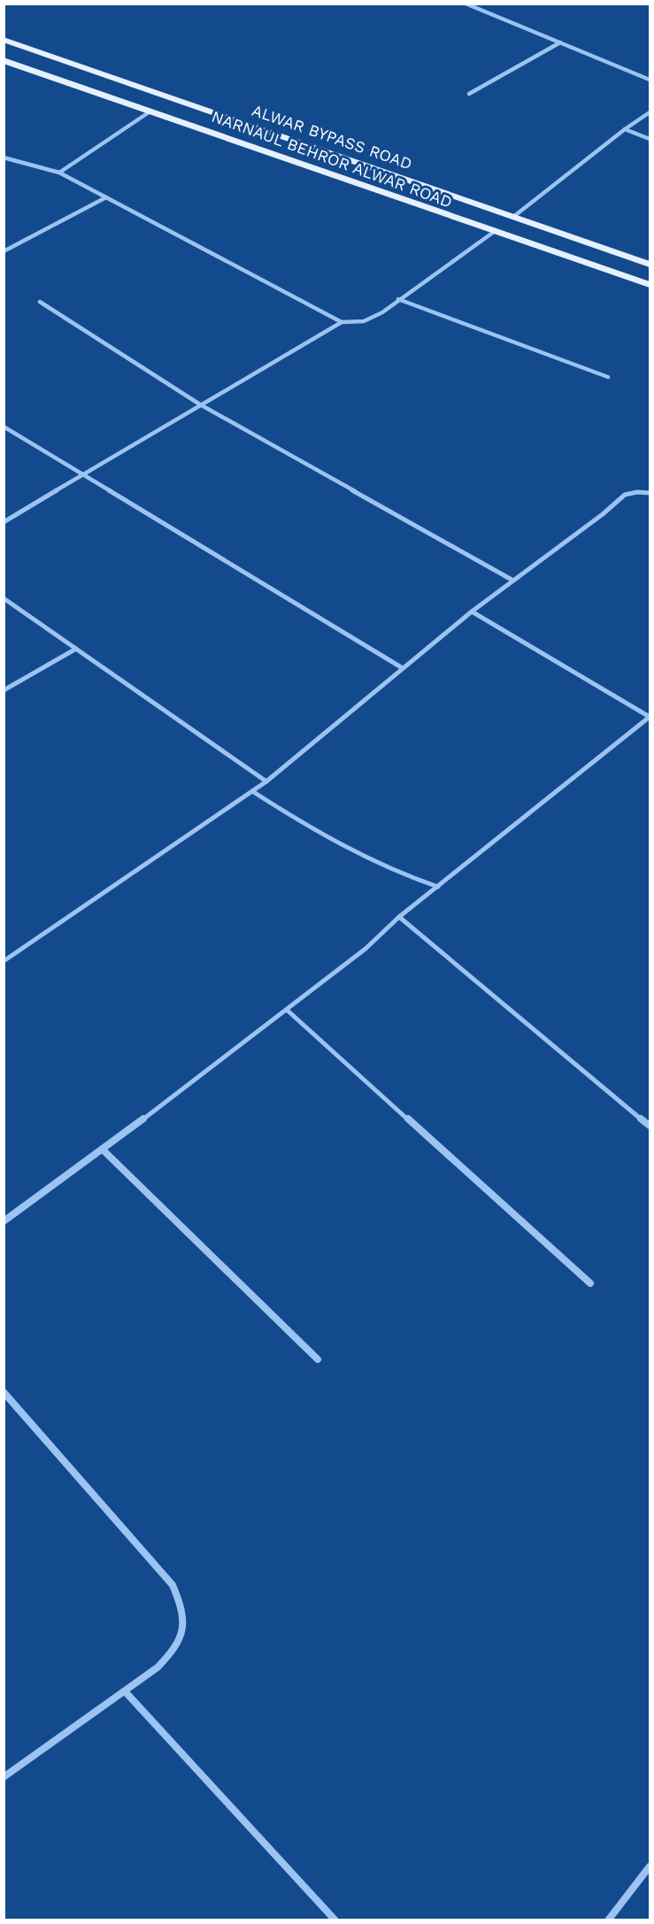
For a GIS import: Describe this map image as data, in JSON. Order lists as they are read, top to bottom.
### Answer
{
  "streets": {
    "main road": ["ALWAR BYPASS ROAD", "NARNAUL BEHROR ALWAR ROAD"]
  }
}
